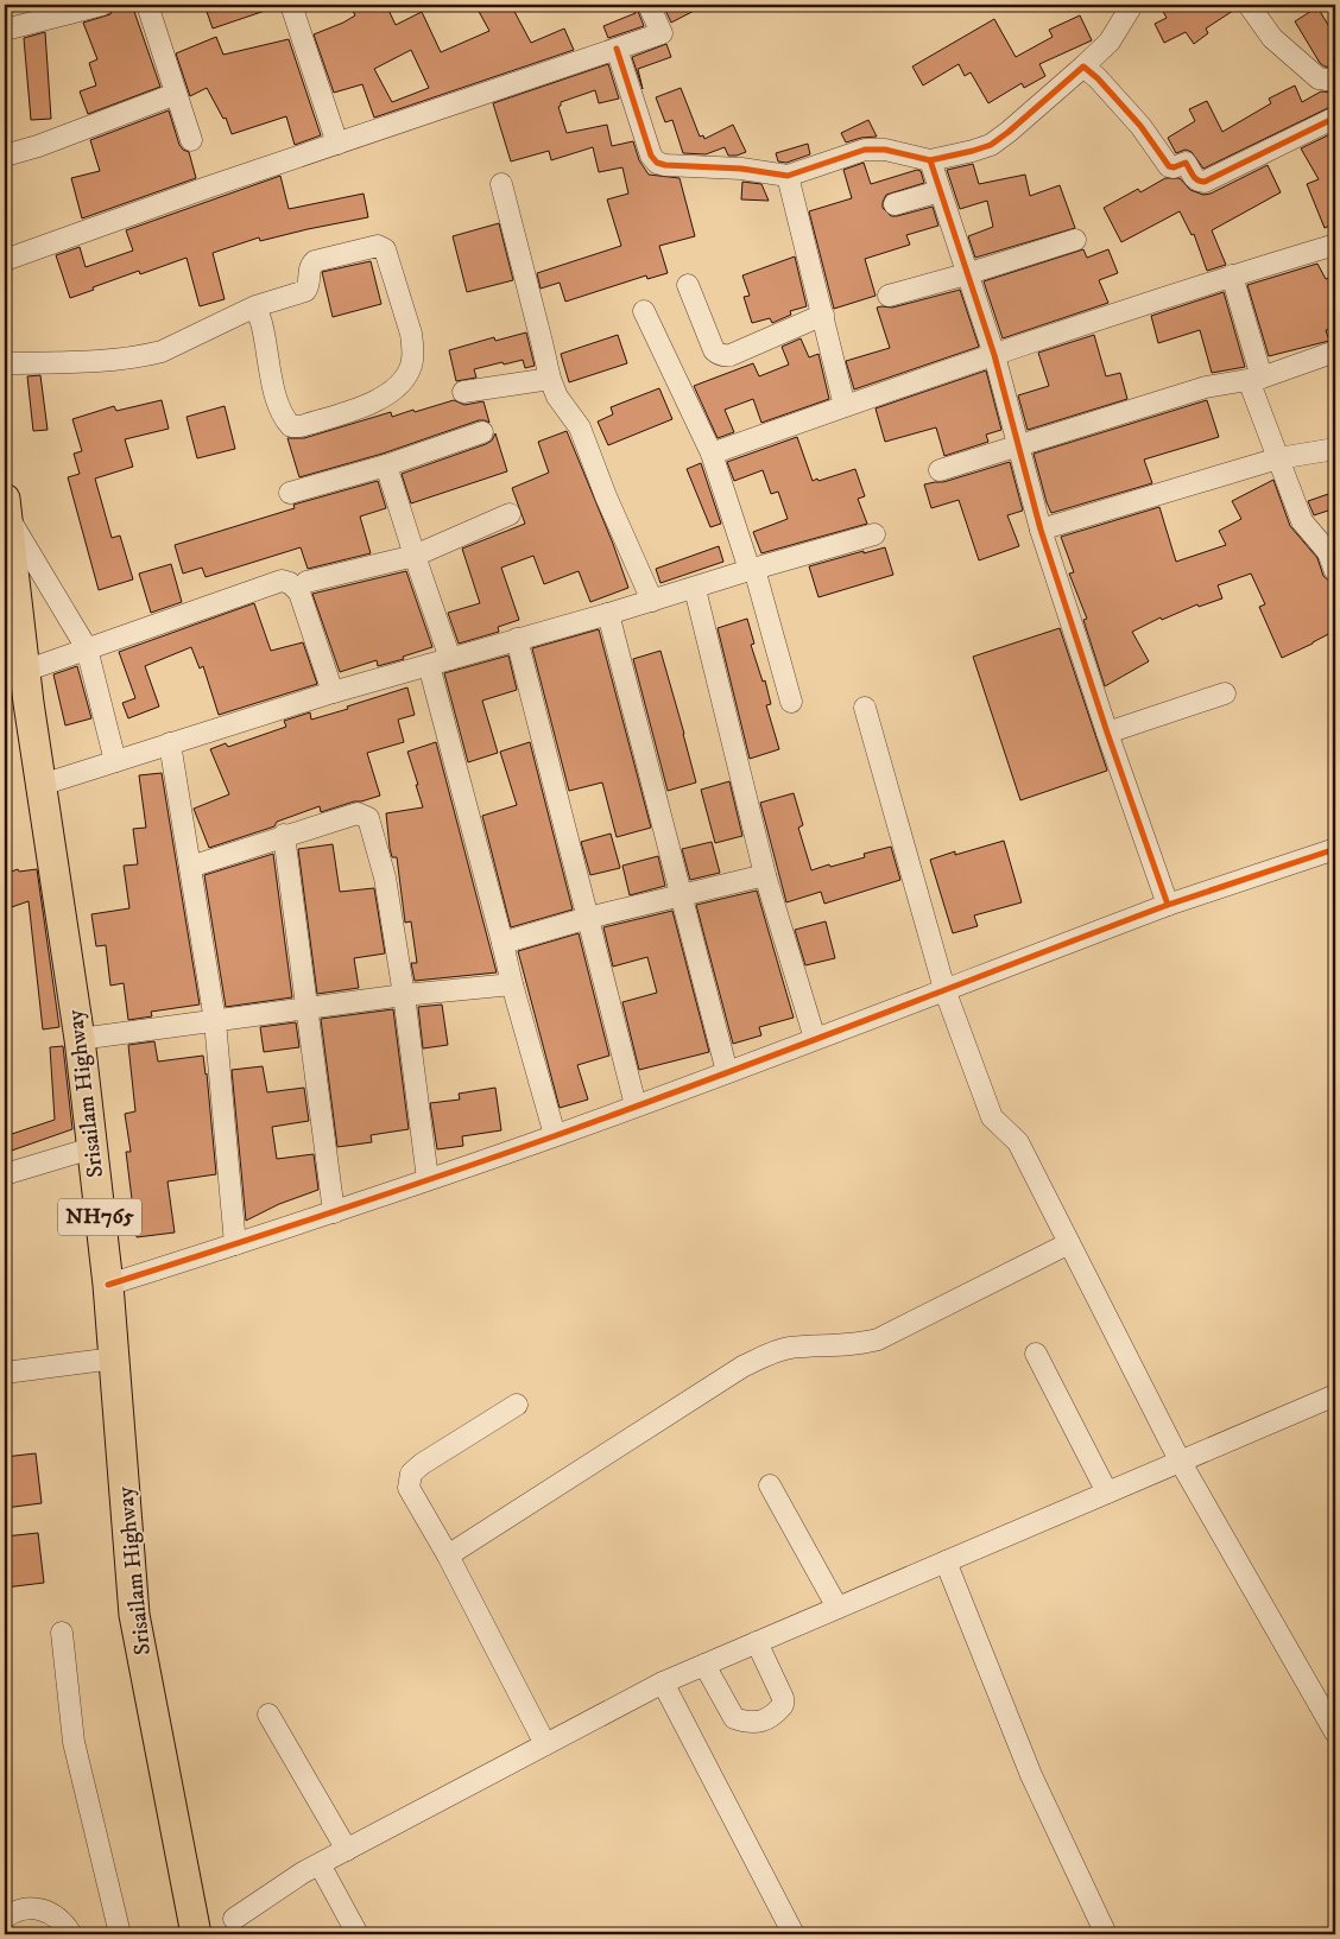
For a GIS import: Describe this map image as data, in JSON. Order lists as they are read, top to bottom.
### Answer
{
  "streets": {
    "highway": ["Srisailam Highway", "NH765"]
  }
}
